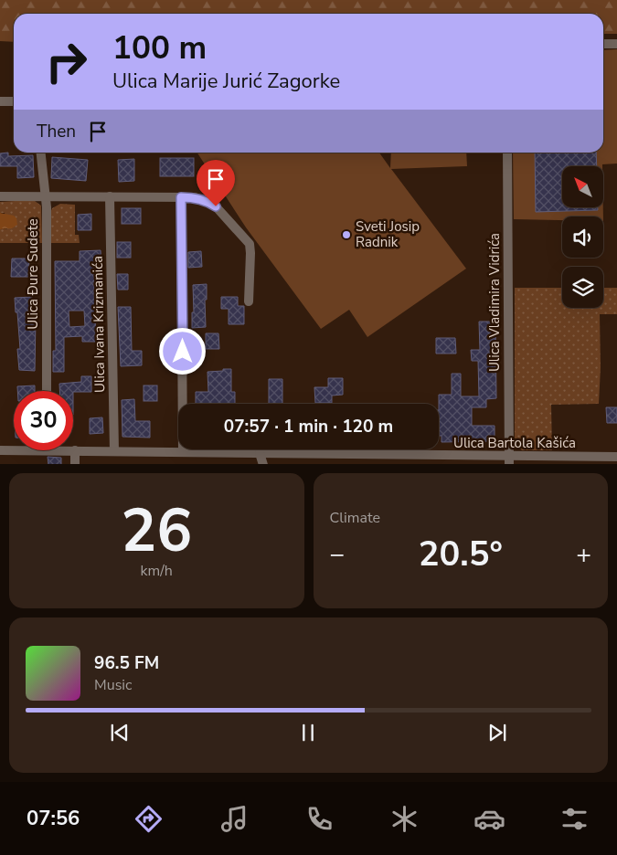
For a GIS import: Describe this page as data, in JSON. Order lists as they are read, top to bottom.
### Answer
{
  "streets": {
    "street": [
      "Ulica Đure Sudete",
      "Ulica Vladimira Vidrića",
      "Ulica Ivana Krizmanića",
      "Ulica Bartola Kašića"
    ]
  },
  "crossings": [
    ["Ulica Vladimira Vidrića", "Ulica Bartola Kašića"],
    ["Ulica Ivana Krizmanića", "Ulica Bartola Kašića"]
  ],
  "places": ["Sveti Josip Radnik"],
  "north": "top left",
  "page": {
    "turn": ["100 m", "Ulica Marije Jurić Zagorke"],
    "then": "Then",
    "limit": "30",
    "trip": "07:57 · 1 min · 120 m",
    "tile": [
      ["26", "km/h"],
      "Climate"
    ],
    "heat": ["−", "20.5°", "+"],
    "song": ["96.5 FM", "Music"],
    "tabs": "07:56"
  }
}
